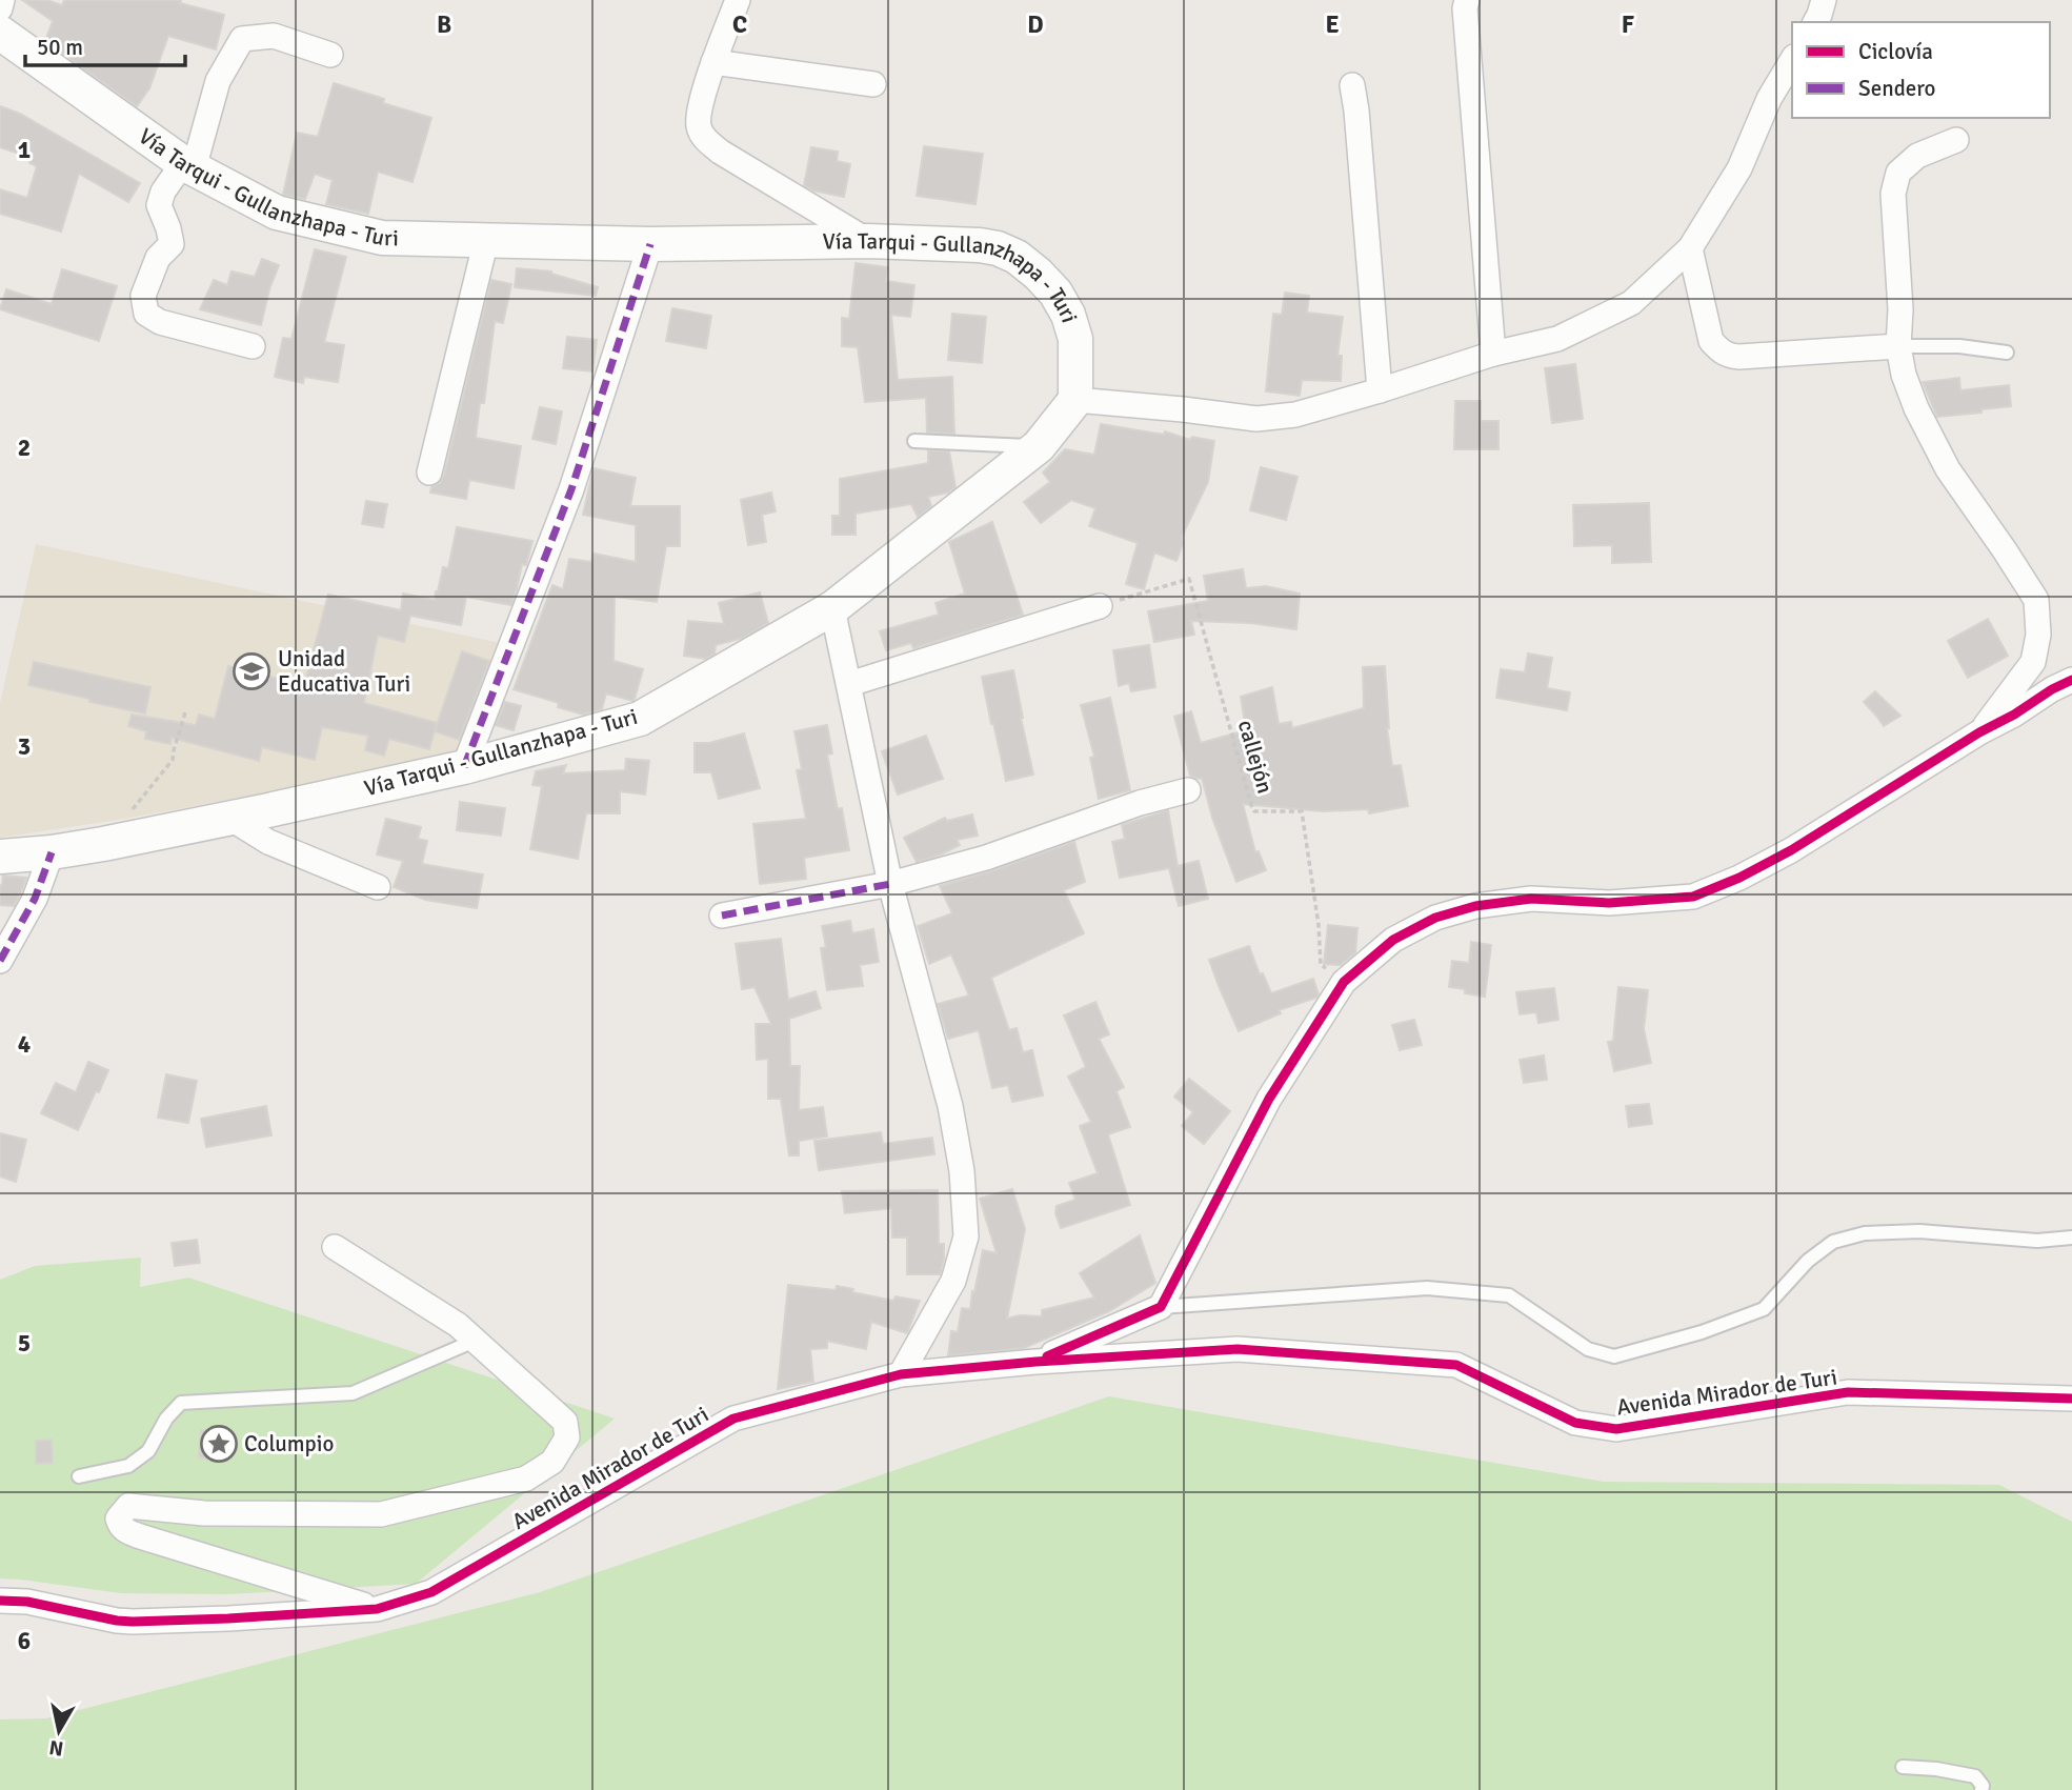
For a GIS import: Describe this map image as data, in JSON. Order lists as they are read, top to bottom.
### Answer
{
  "streets": {
    "main road": ["Vía Tarqui - Gullanzhapa - Turi"],
    "street": ["Avenida Mirador de Turi"],
    "path": ["callejón"]
  },
  "places": {
    "school or university": ["Unidad Educativa Turi"],
    "place": ["Columpio"]
  },
  "legend": ["Ciclovía", "Sendero"],
  "scale_bar": "50 m",
  "north": "bottom",
  "grid": {
    "columns": [
      "B",
      "C",
      "D",
      "E",
      "F"
    ],
    "rows": [
      "1",
      "2",
      "3",
      "4",
      "5",
      "6"
    ]
  }
}
